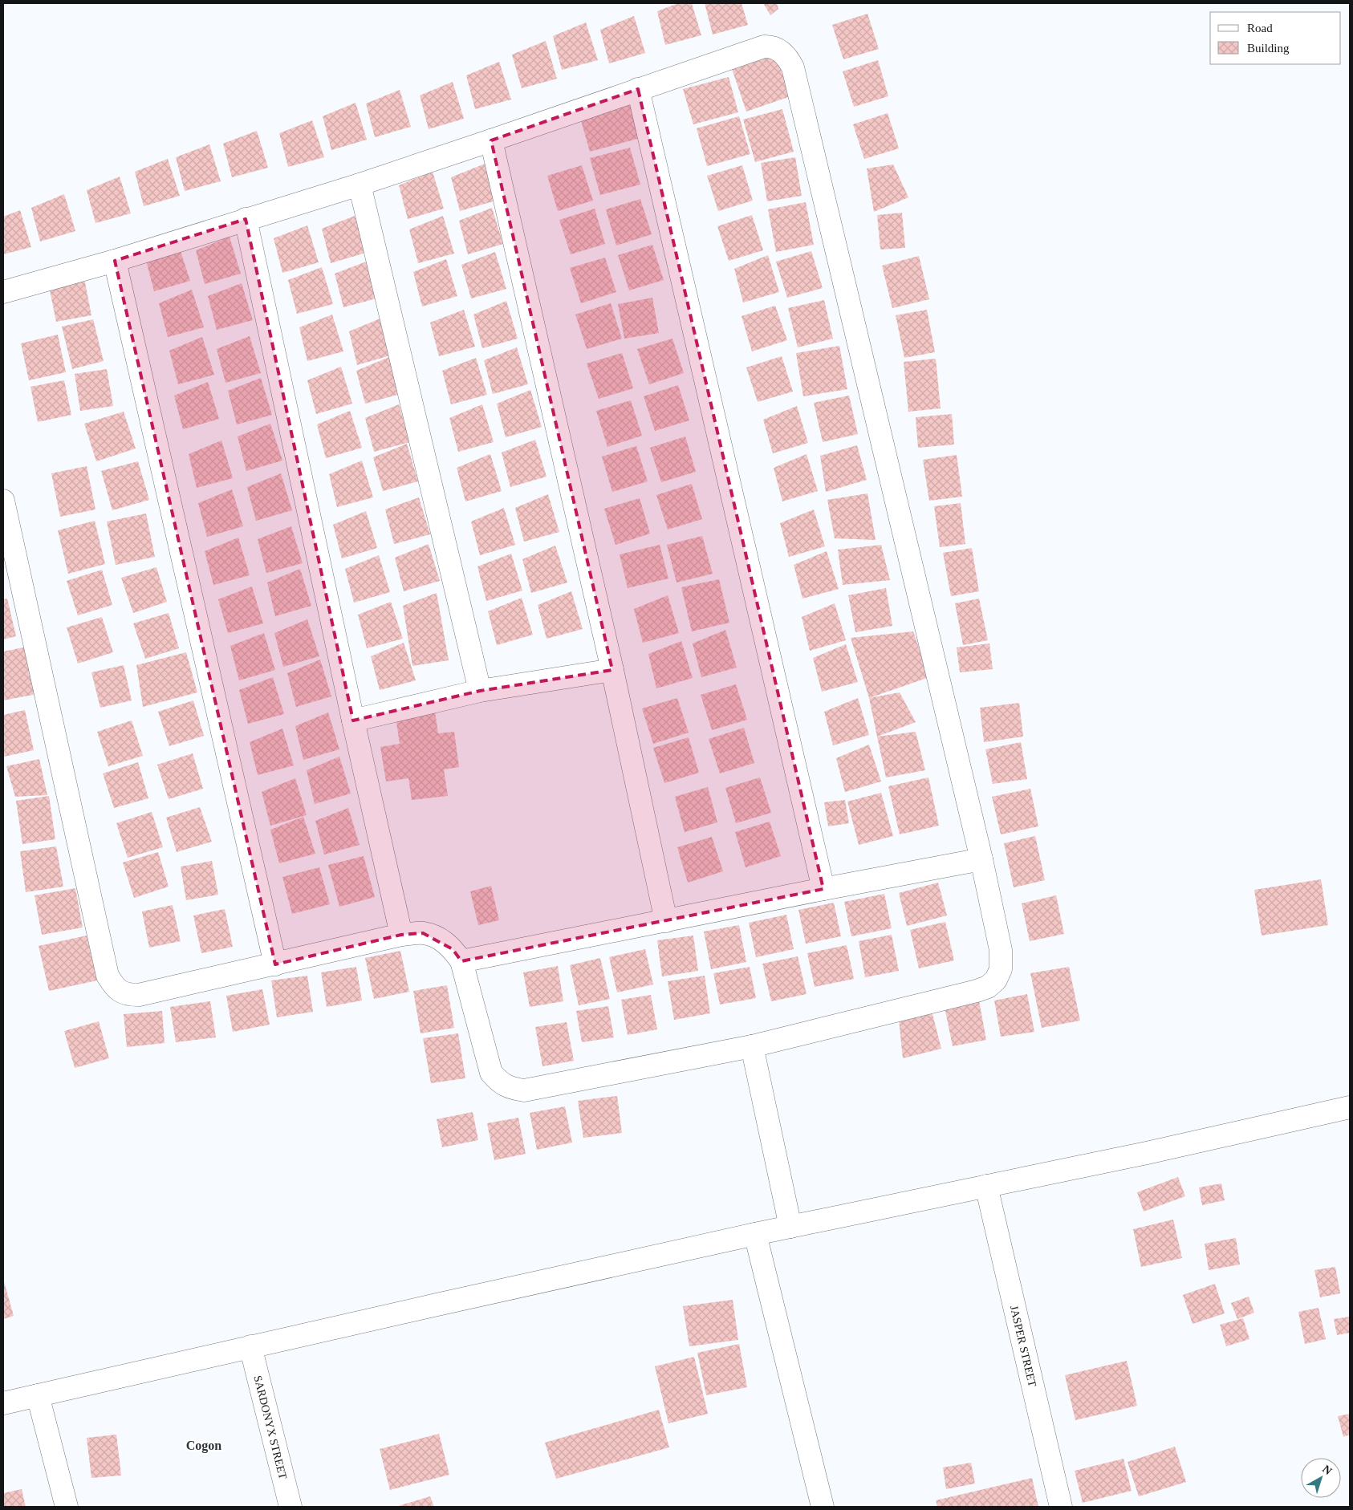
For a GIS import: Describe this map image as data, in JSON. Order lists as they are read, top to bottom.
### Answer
{
  "streets": {
    "street": ["JASPER STREET", "SARDONYX STREET"]
  },
  "districts": ["Cogon"],
  "legend": ["Road", "Building"],
  "north": "top right"
}
